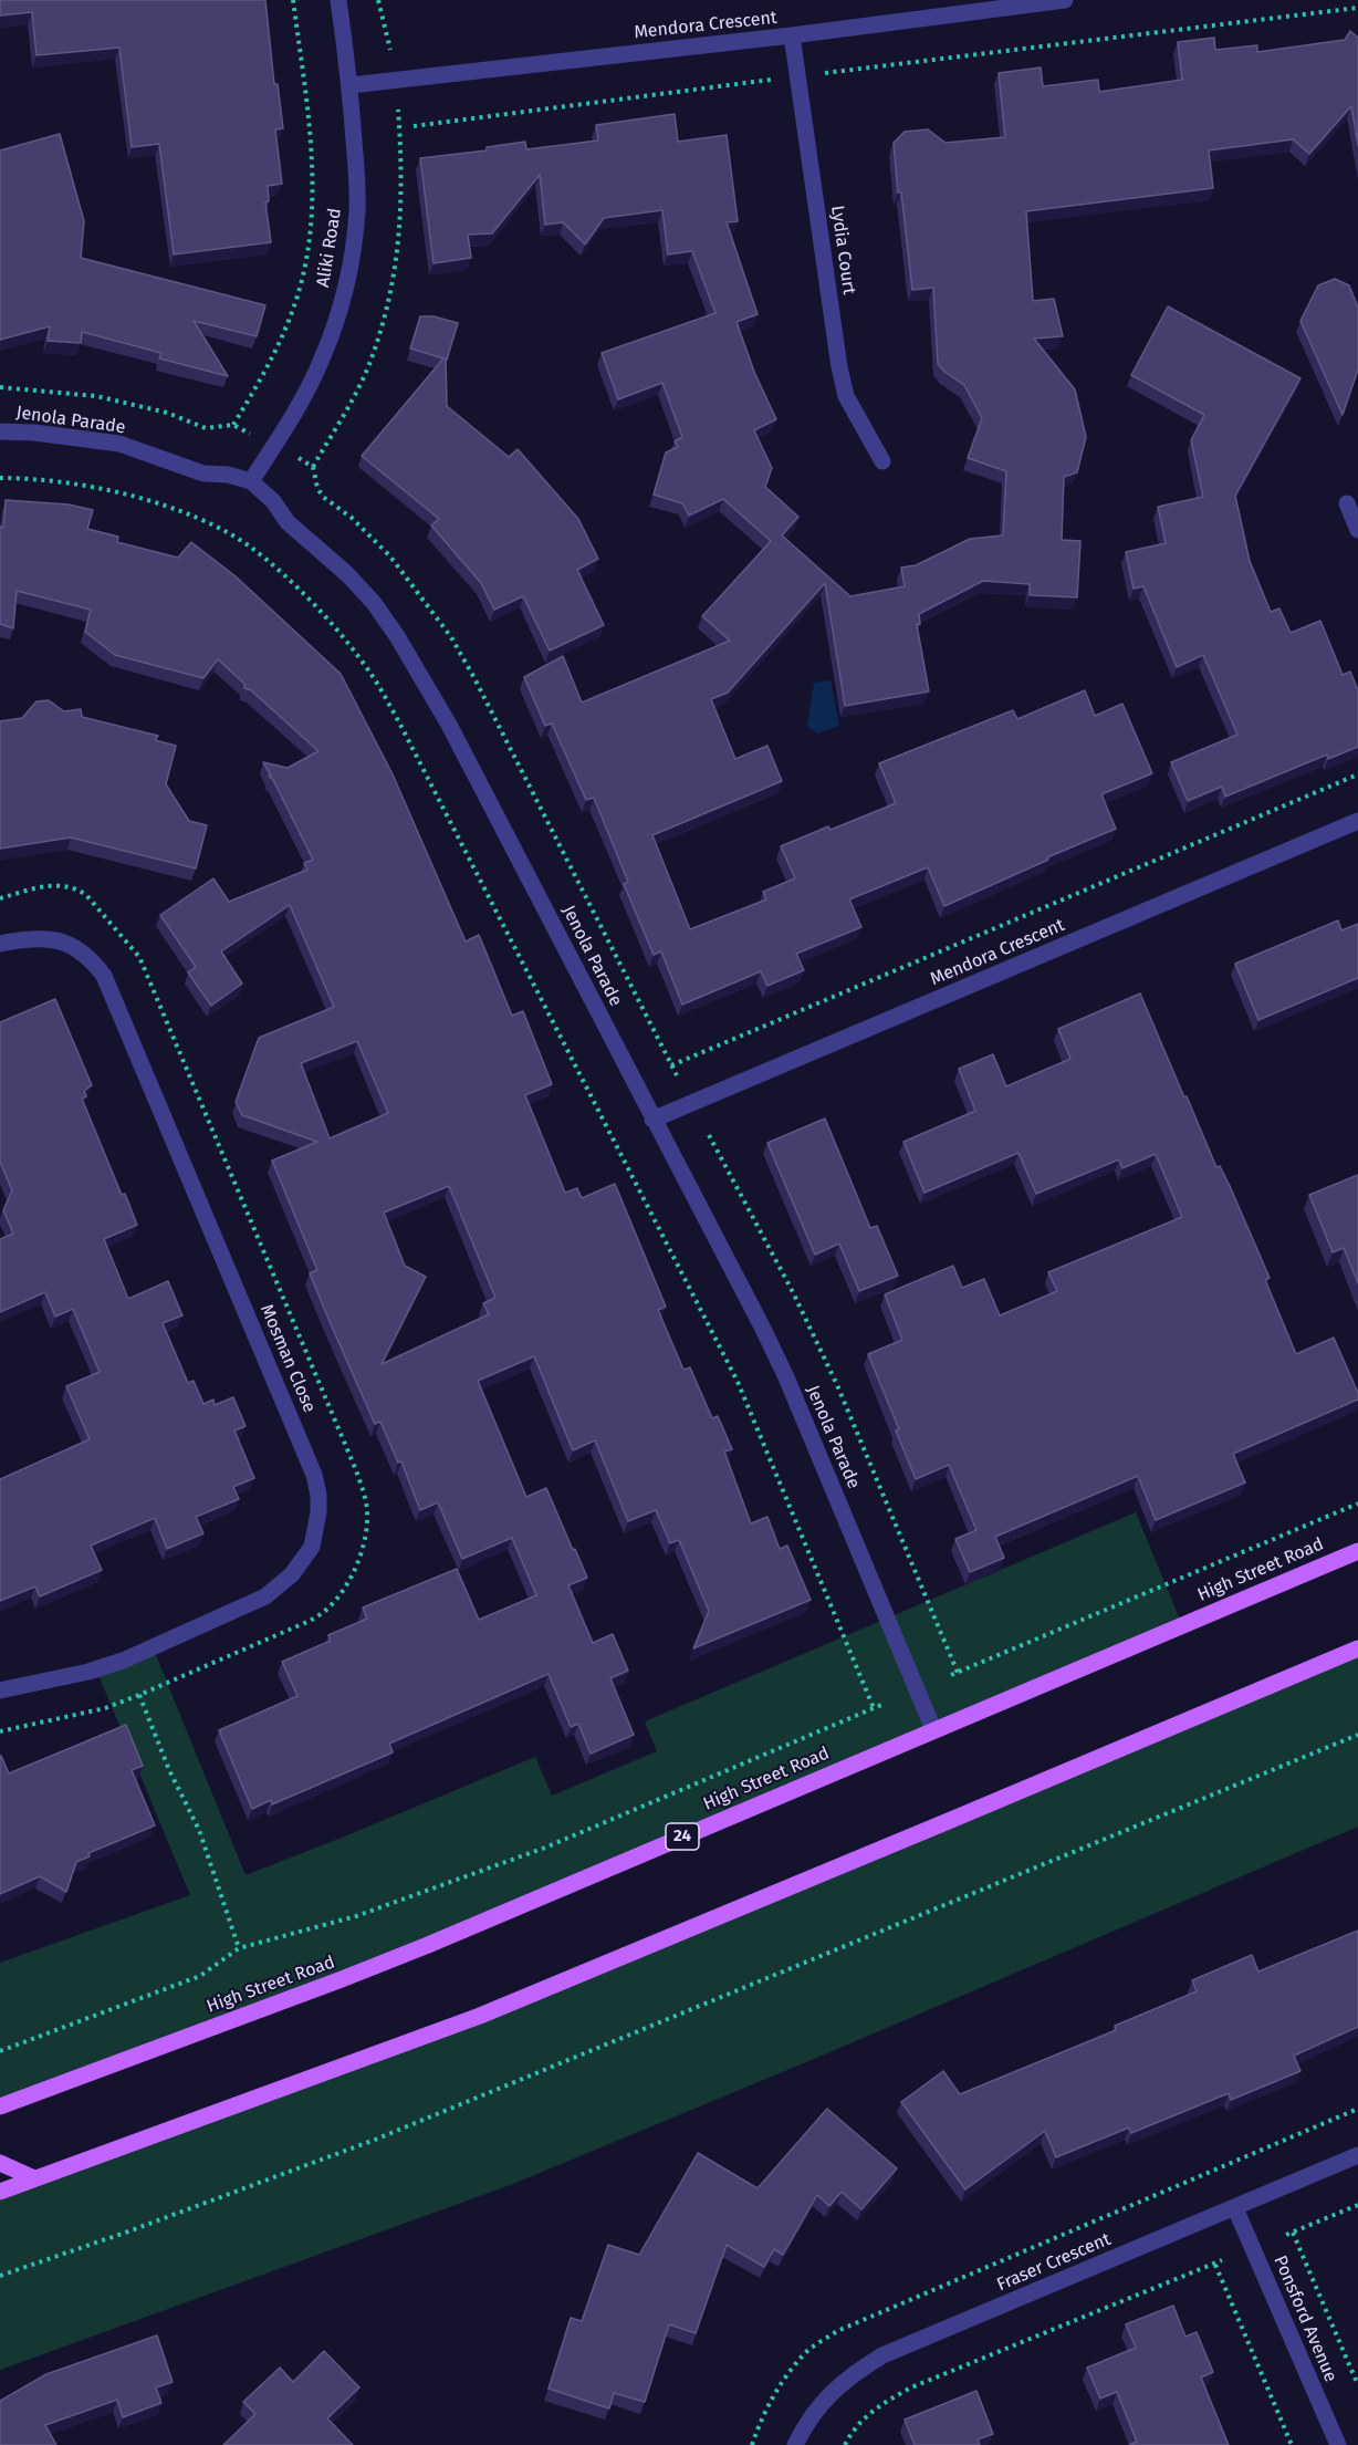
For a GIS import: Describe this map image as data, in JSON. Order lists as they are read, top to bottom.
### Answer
{
  "streets": {
    "main road": ["High Street Road", "24"],
    "street": [
      "Mendora Crescent",
      "Aliki Road",
      "Lydia Court",
      "Jenola Parade",
      "Mosman Close",
      "Fraser Crescent",
      "Ponsford Avenue"
    ]
  },
  "crossings": [
    ["Mendora Crescent", "Aliki Road"],
    ["Mendora Crescent", "Lydia Court"],
    ["Mendora Crescent", "Jenola Parade"],
    ["Aliki Road", "Jenola Parade"],
    ["Jenola Parade", "High Street Road"],
    ["Fraser Crescent", "Ponsford Avenue"]
  ]
}
